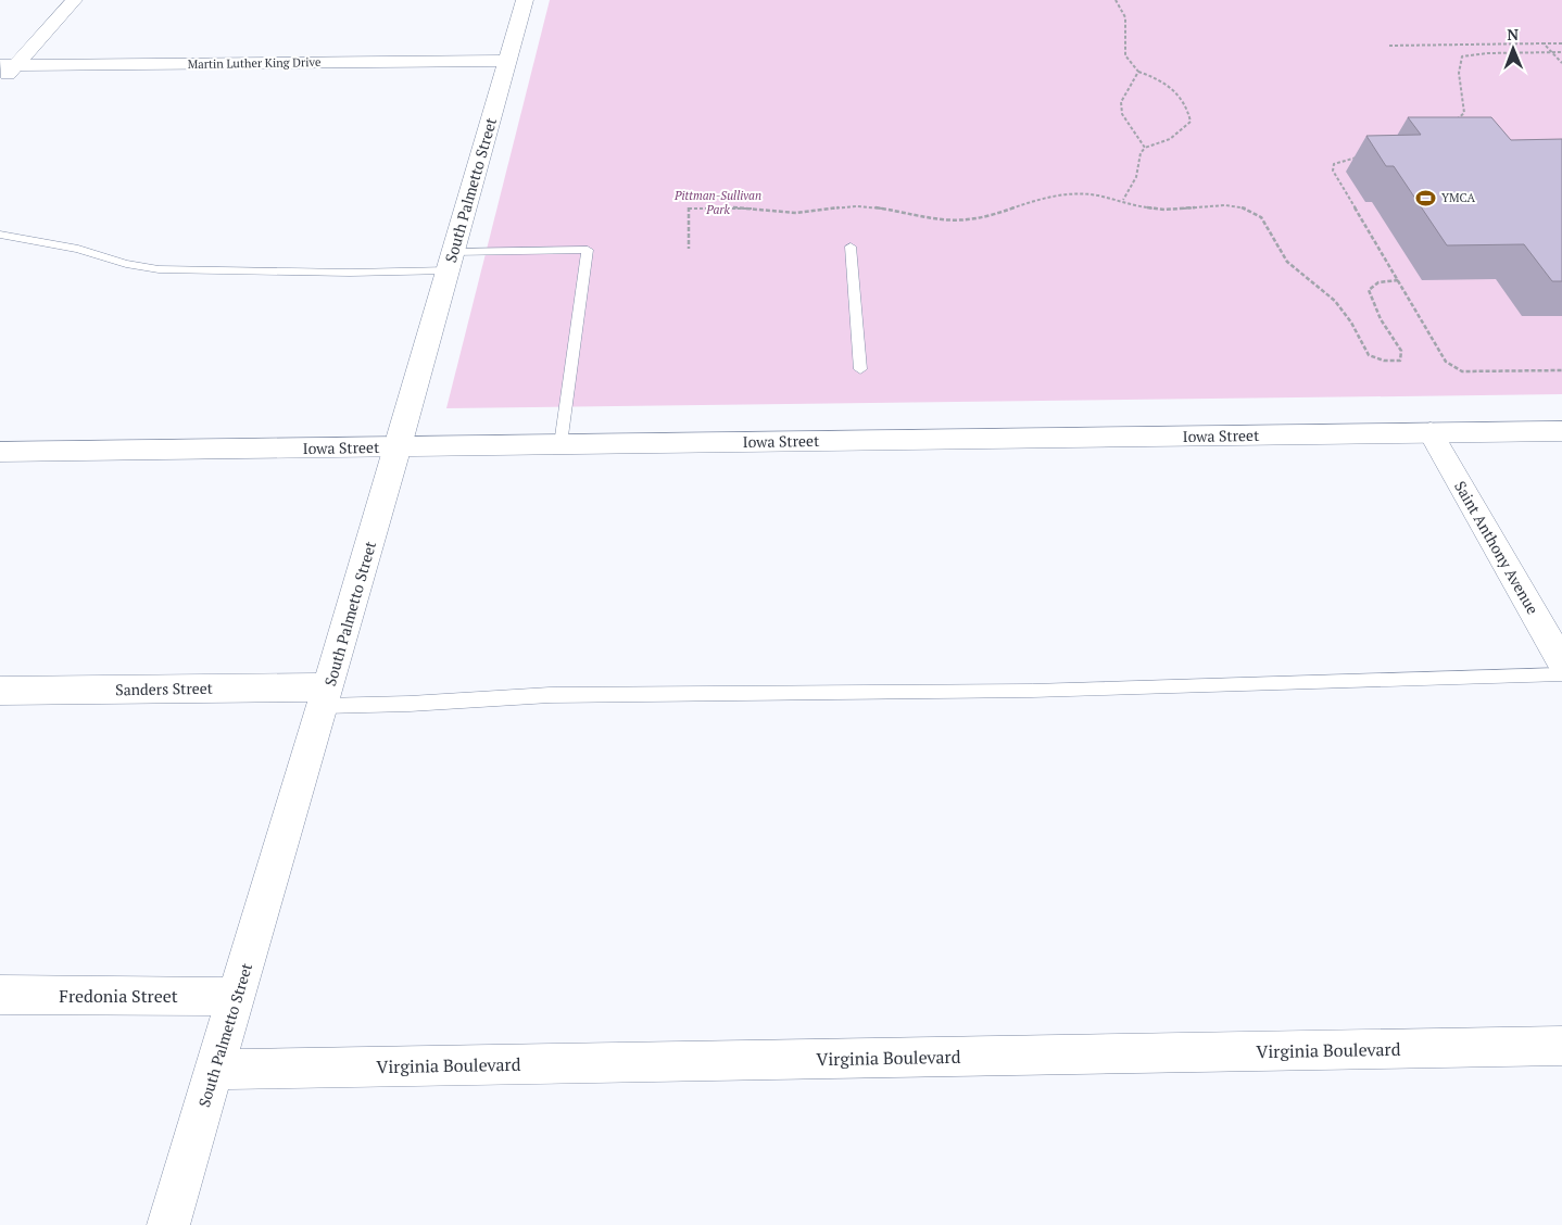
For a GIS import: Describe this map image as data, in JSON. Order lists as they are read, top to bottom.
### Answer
{
  "streets": {
    "street": [
      "Martin Luther King Drive",
      "South Palmetto Street",
      "Iowa Street",
      "Saint Anthony Avenue",
      "Sanders Street",
      "Fredonia Street",
      "Virginia Boulevard"
    ]
  },
  "crossings": [
    ["Martin Luther King Drive", "South Palmetto Street"],
    ["South Palmetto Street", "Iowa Street"],
    ["South Palmetto Street", "Sanders Street"],
    ["South Palmetto Street", "Fredonia Street"],
    ["South Palmetto Street", "Virginia Boulevard"],
    ["Iowa Street", "Saint Anthony Avenue"]
  ],
  "parks": ["Pittman-Sullivan Park"],
  "places": {
    "sports": ["YMCA"]
  },
  "north": "top"
}
